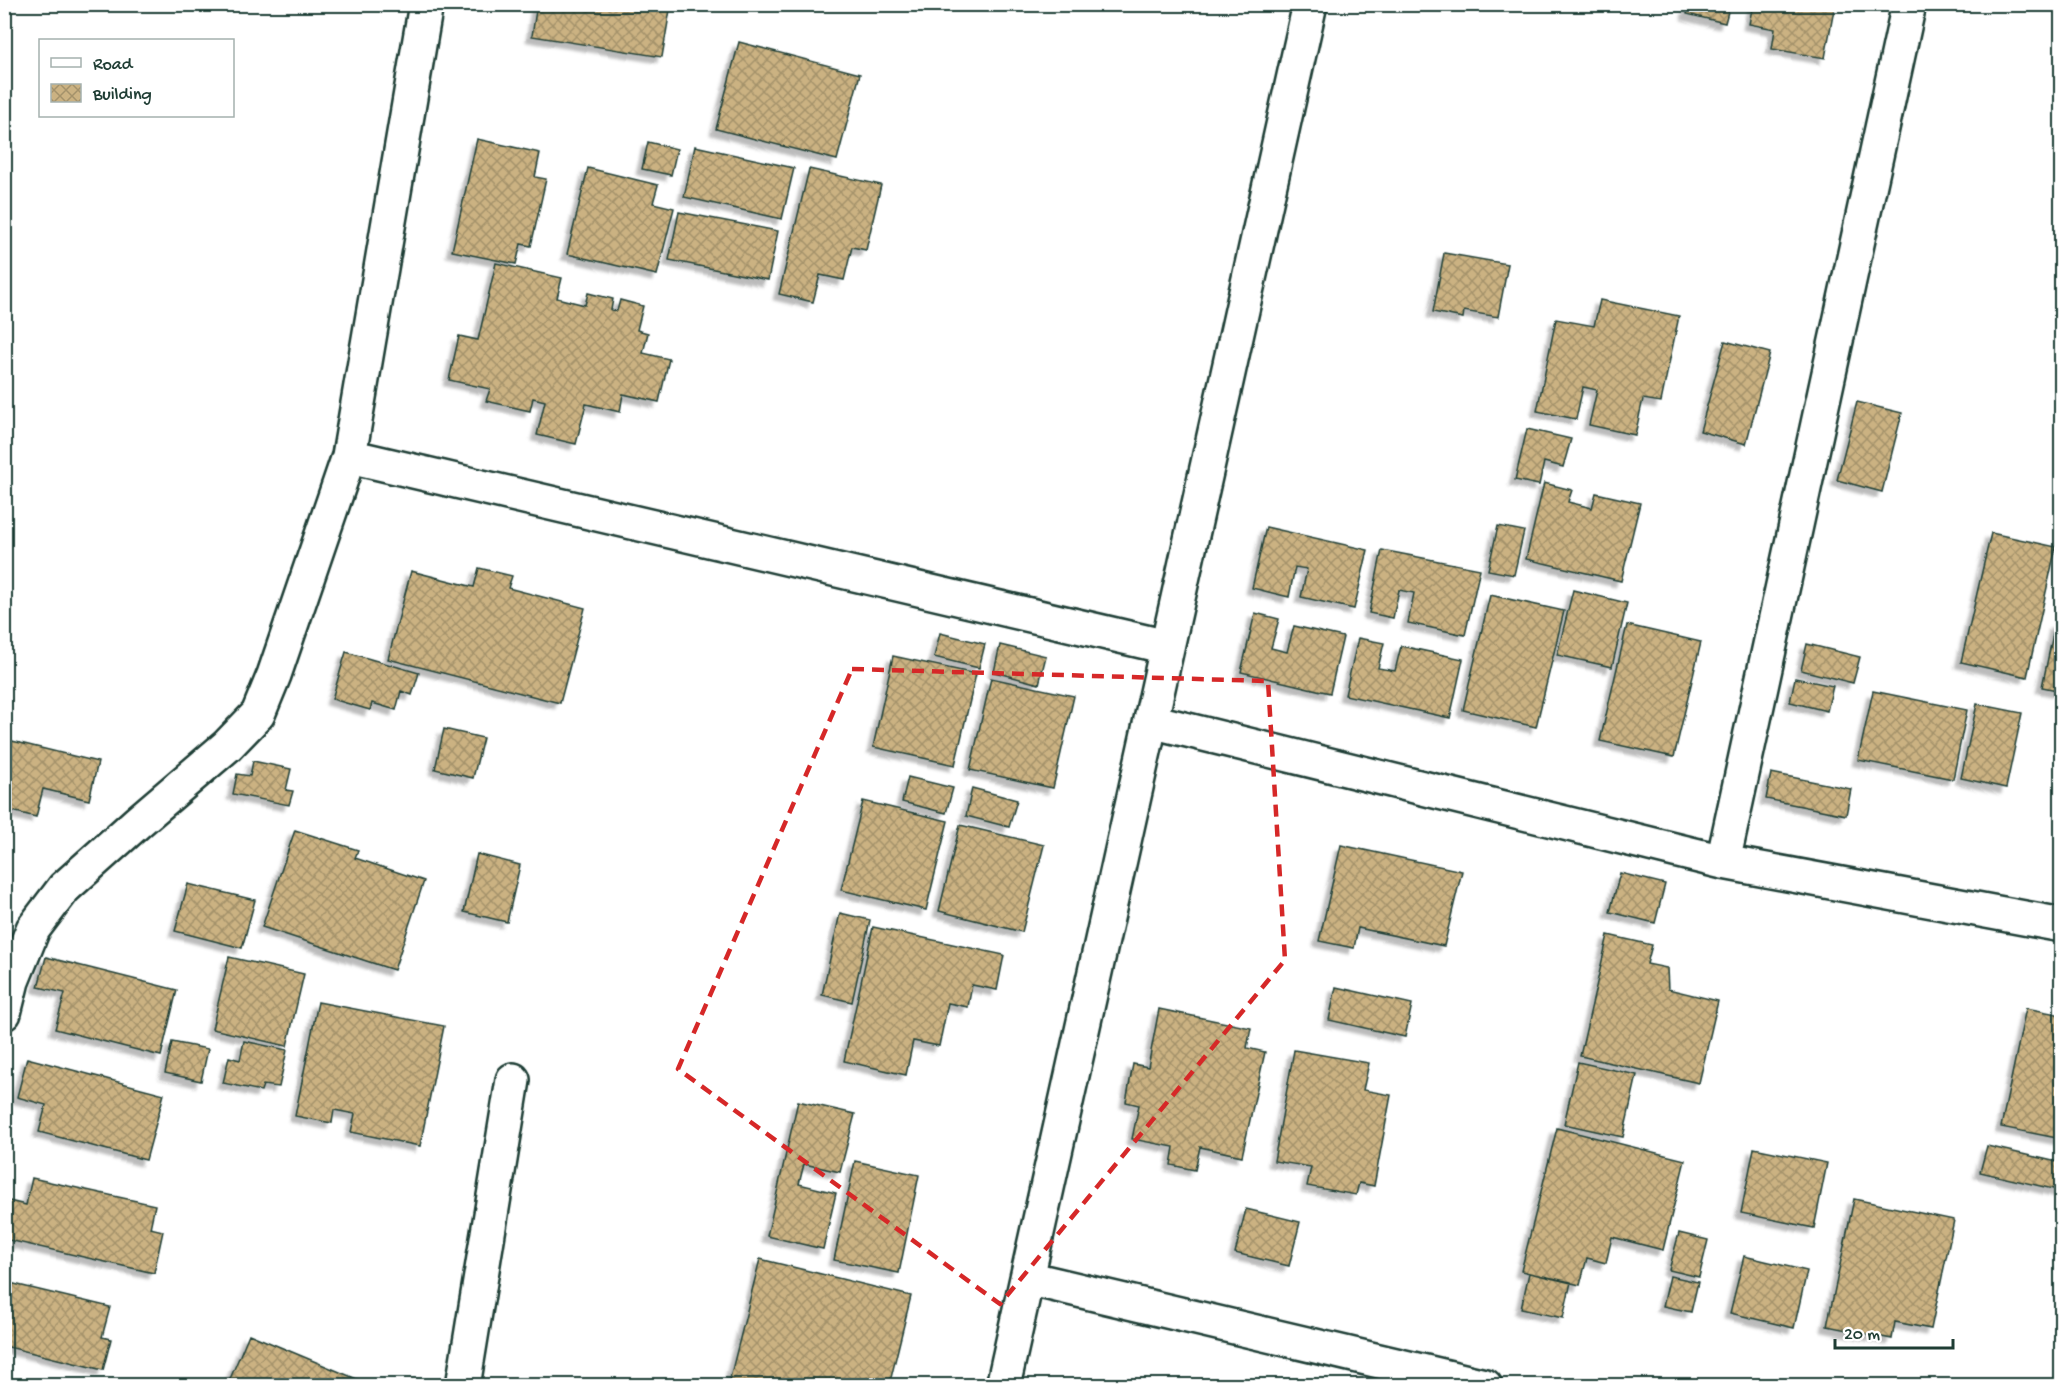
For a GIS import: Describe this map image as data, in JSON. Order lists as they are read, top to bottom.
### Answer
{
  "legend": ["Road", "Building"],
  "scale_bar": "20 m"
}
